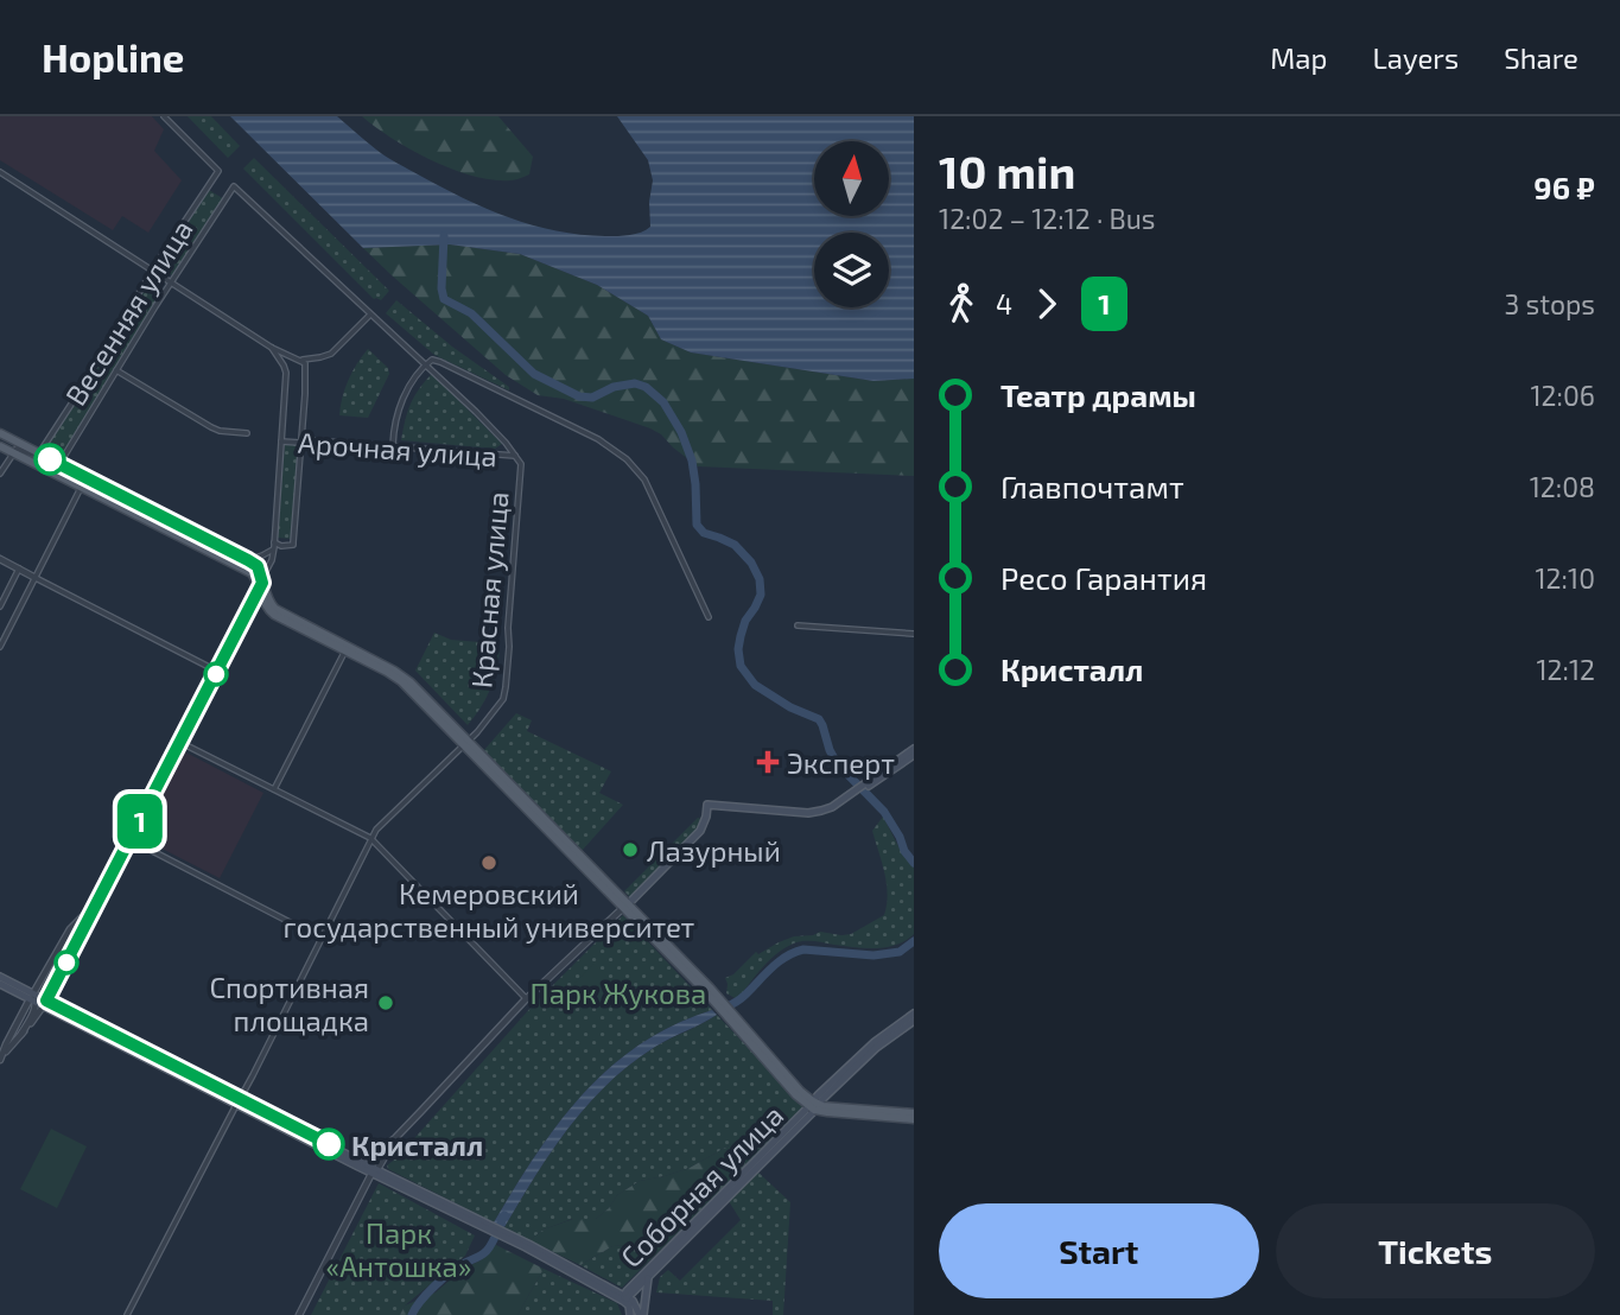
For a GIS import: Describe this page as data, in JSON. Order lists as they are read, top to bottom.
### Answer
{
  "streets": {
    "main road": ["Соборная улица"],
    "street": ["Весенняя улица", "Арочная улица", "Красная улица"]
  },
  "crossings": [
    ["Арочная улица", "Красная улица"]
  ],
  "parks": ["Парк Жукова", "Парк «Антошка»"],
  "places": {
    "health": ["Эксперт"],
    "other": [
      "Лазурный",
      "Кемеровский государственный университет",
      "Спортивная площадка",
      "Кристалл"
    ]
  },
  "lines": ["bus line 1"],
  "north": "top",
  "page": {
    "header": "Hopline",
    "nav": ["Map", "Layers", "Share"],
    "on_map": "1",
    "heading": ["10 min", "12:02 – 12:12 · Bus", "96 ₽"],
    "legs": ["4", "1", "3 stops"],
    "list": [
      {
        "name": "Театр драмы",
        "value": "12:06"
      },
      {
        "name": "Главпочтамт",
        "value": "12:08"
      },
      {
        "name": "Ресо Гарантия",
        "value": "12:10"
      },
      {
        "name": "Кристалл",
        "value": "12:12"
      }
    ],
    "buttons": ["Start", "Tickets"]
  }
}
